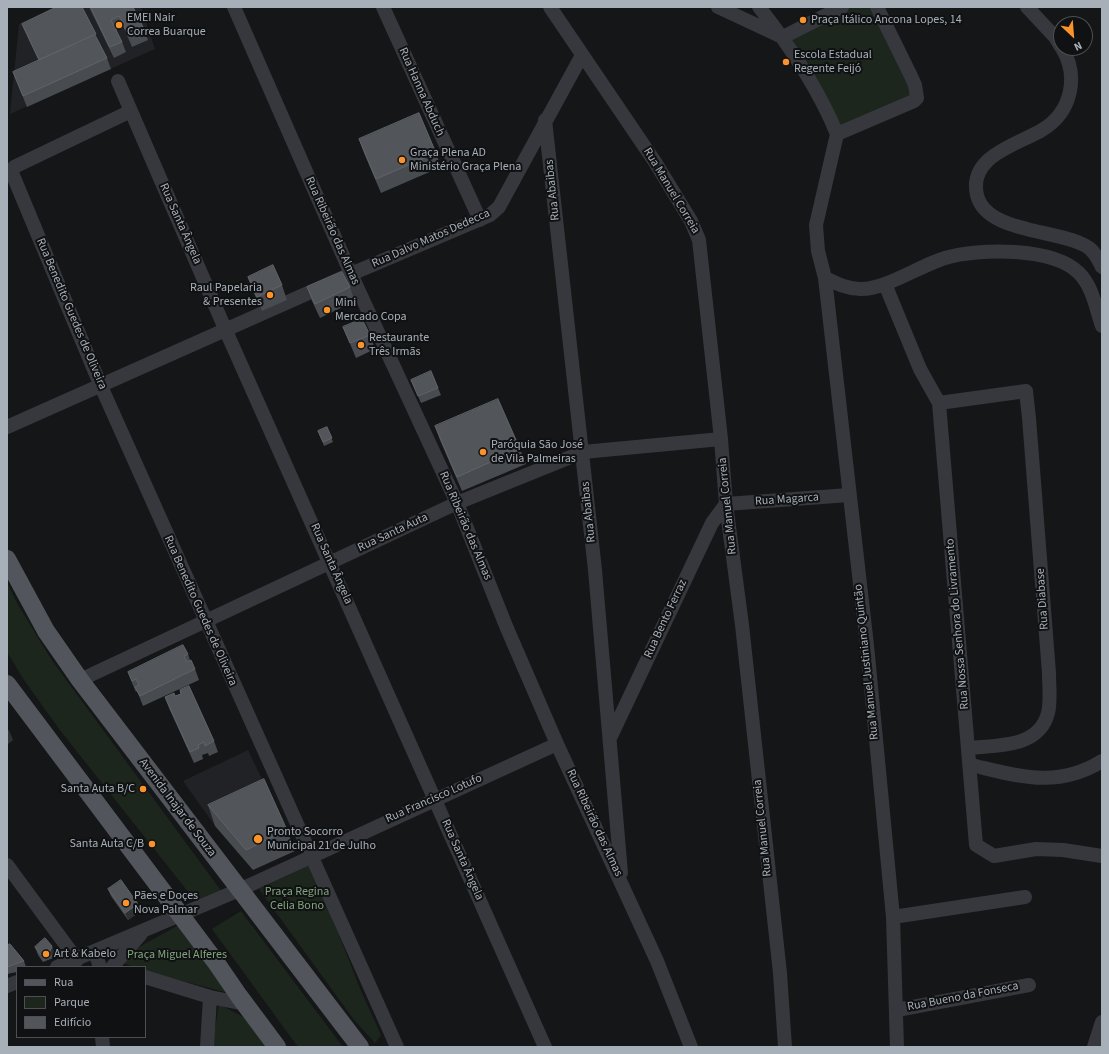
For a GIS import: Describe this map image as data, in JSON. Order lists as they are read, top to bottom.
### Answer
{
  "streets": {
    "main road": ["Avenida Inajar de Souza"],
    "street": [
      "Rua Hanna Abduch",
      "Rua Abaibas",
      "Rua Manuel Correia",
      "Rua Santa Ângela",
      "Rua Ribeirão das Almas",
      "Rua Dalvo Matos Dedecca",
      "Rua Benedito Guedes de Oliveira",
      "Rua Magarca",
      "Rua Santa Auta",
      "Rua Diabase",
      "Rua Bento Ferraz",
      "Rua Nossa Senhora do Livramento",
      "Rua Manuel Justiniano Quintão",
      "Rua Francisco Lotufo",
      "Rua Bueno da Fonseca"
    ]
  },
  "crossings": [
    ["Rua Hanna Abduch", "Rua Dalvo Matos Dedecca"],
    ["Rua Abaibas", "Rua Ribeirão das Almas"],
    ["Rua Abaibas", "Rua Dalvo Matos Dedecca"],
    ["Rua Abaibas", "Rua Santa Auta"],
    ["Rua Abaibas", "Rua Bento Ferraz"],
    ["Rua Manuel Correia", "Rua Dalvo Matos Dedecca"],
    ["Rua Manuel Correia", "Rua Magarca"],
    ["Rua Manuel Correia", "Rua Santa Auta"],
    ["Rua Manuel Correia", "Rua Bento Ferraz"],
    ["Rua Santa Ângela", "Rua Dalvo Matos Dedecca"],
    ["Rua Santa Ângela", "Rua Benedito Guedes de Oliveira"],
    ["Rua Santa Ângela", "Rua Santa Auta"],
    ["Rua Santa Ângela", "Rua Francisco Lotufo"],
    ["Rua Ribeirão das Almas", "Rua Dalvo Matos Dedecca"],
    ["Rua Ribeirão das Almas", "Rua Santa Auta"],
    ["Rua Ribeirão das Almas", "Rua Francisco Lotufo"],
    ["Rua Dalvo Matos Dedecca", "Rua Benedito Guedes de Oliveira"],
    ["Rua Benedito Guedes de Oliveira", "Rua Santa Auta"],
    ["Rua Benedito Guedes de Oliveira", "Rua Francisco Lotufo"],
    ["Rua Magarca", "Rua Bento Ferraz"],
    ["Rua Magarca", "Rua Manuel Justiniano Quintão"],
    ["Rua Santa Auta", "Avenida Inajar de Souza"],
    ["Rua Diabase", "Rua Nossa Senhora do Livramento"],
    ["Rua Manuel Justiniano Quintão", "Rua Bueno da Fonseca"],
    ["Rua Francisco Lotufo", "Avenida Inajar de Souza"]
  ],
  "parks": ["Praça Regina Celia Bono", "Praça Miguel Alferes"],
  "places": [
    "Praça Itálico Ancona Lopes, 14",
    "EMEI Nair Correa Buarque",
    "Escola Estadual Regente Feijó",
    "Graça Plena AD Ministério Graça Plena",
    "Raul Papelaria & Presentes",
    "Mini Mercado Copa",
    "Restaurante Três Irmãs",
    "Paróquia São José de Vila Palmeiras",
    "Santa Auta B/C",
    "Pronto Socorro Municipal 21 de Julho",
    "Santa Auta C/B",
    "Pães e Doçes Nova Palmar",
    "Art & Kabelo"
  ],
  "legend": ["Rua", "Parque", "Edifício"],
  "north": "bottom right"
}
